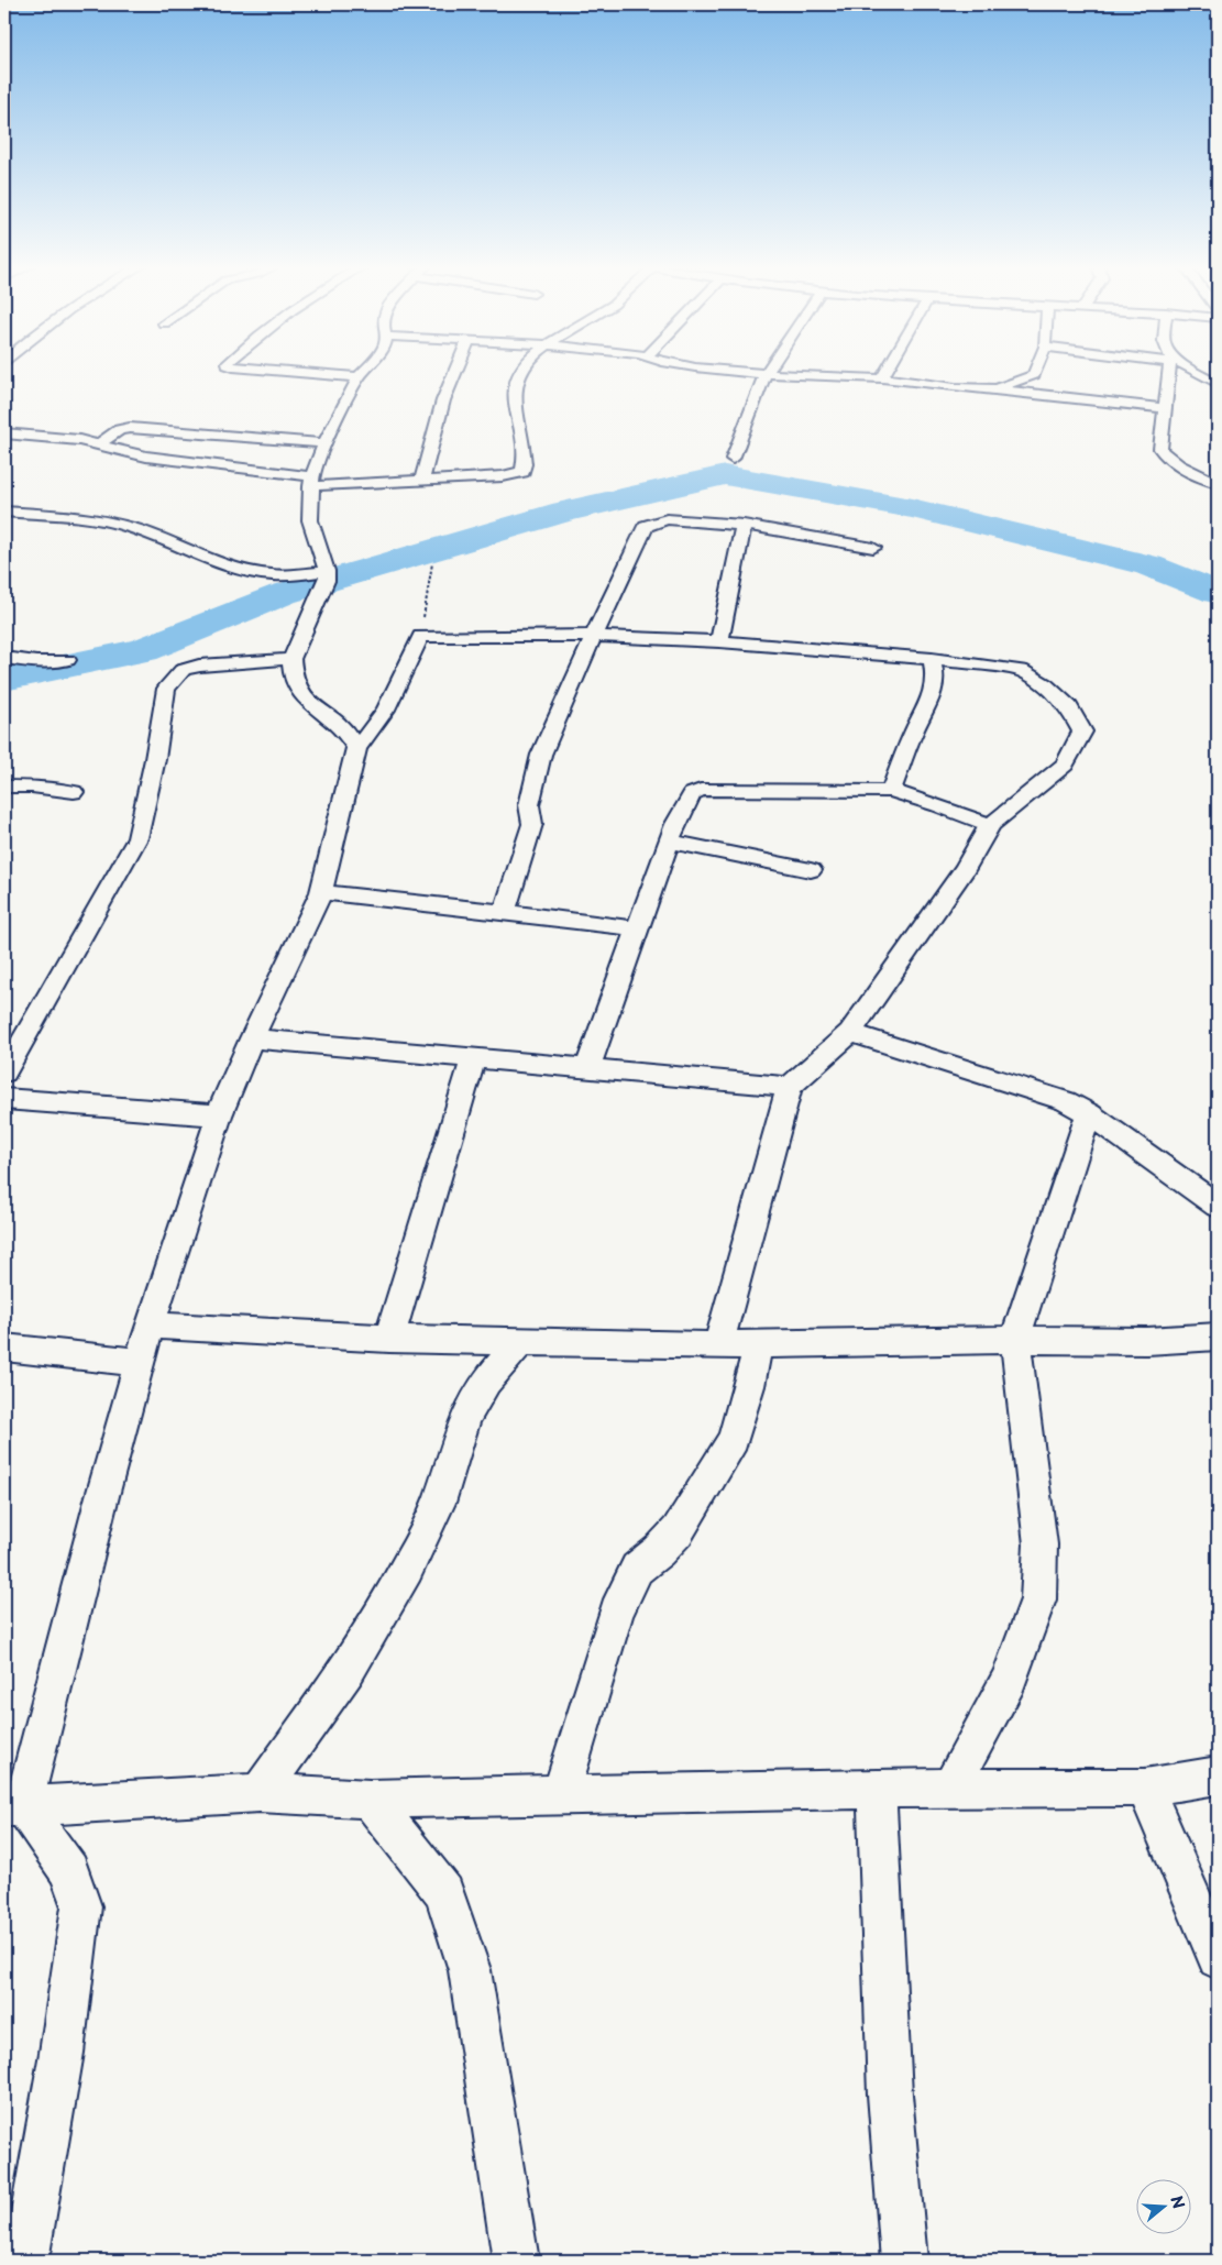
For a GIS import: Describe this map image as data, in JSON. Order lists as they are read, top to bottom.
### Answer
{
  "north": "right"
}
